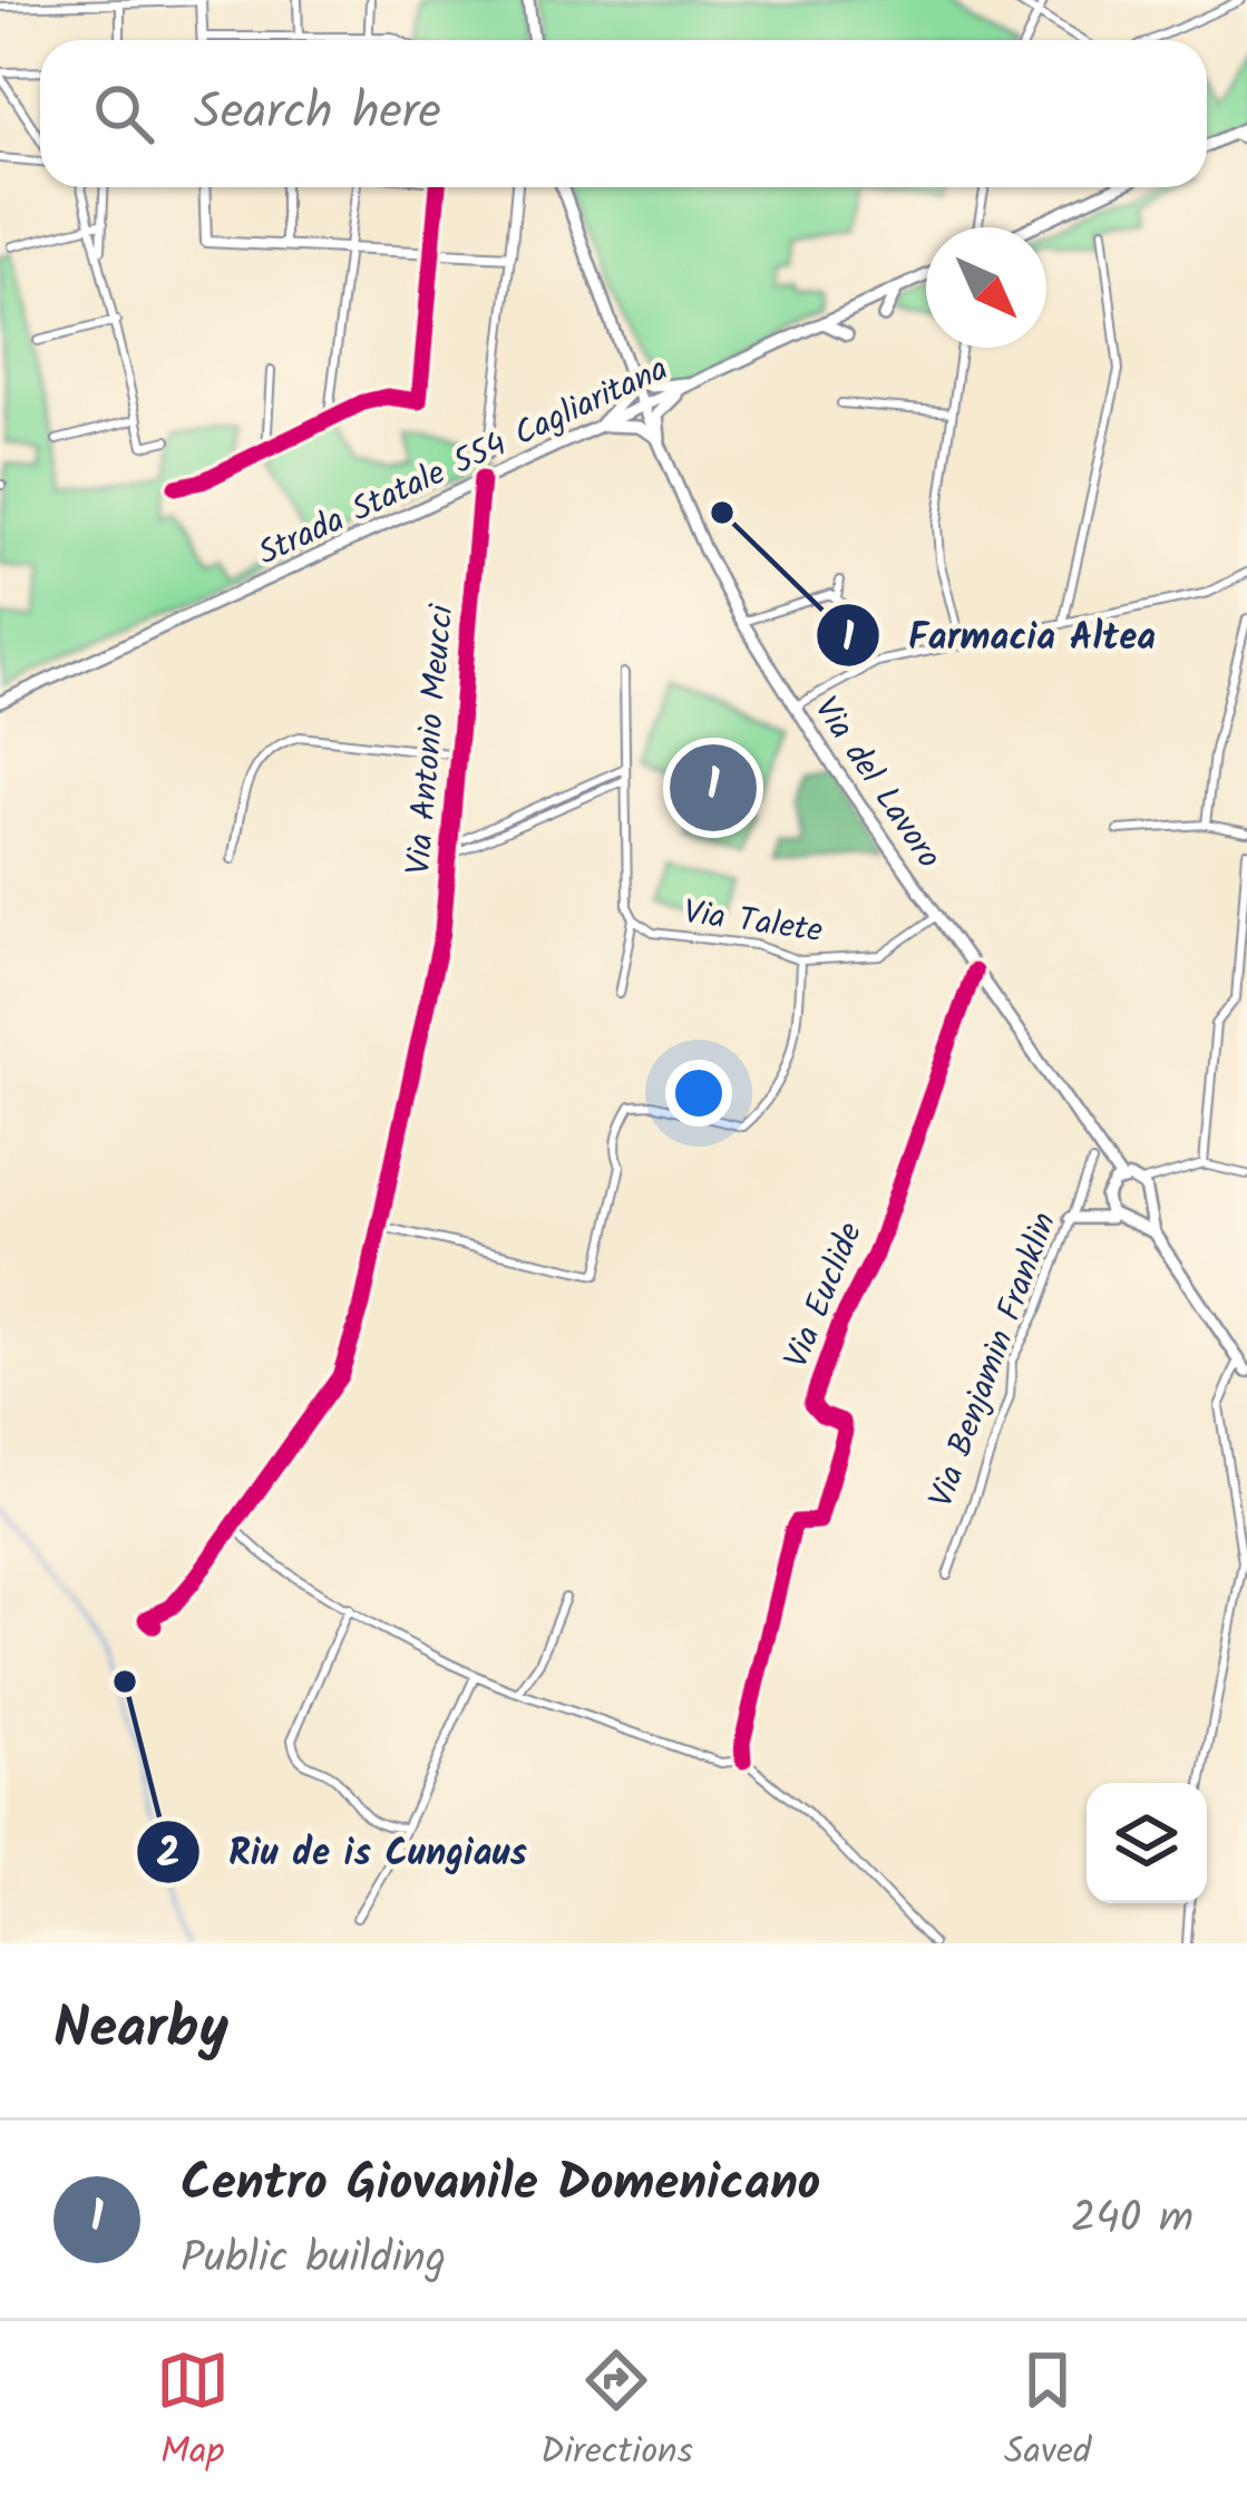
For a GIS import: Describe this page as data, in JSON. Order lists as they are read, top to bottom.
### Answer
{
  "streets": {
    "main road": ["Strada Statale 554 Cagliaritana", "Via del Lavoro"],
    "street": [
      "Via Antonio Meucci",
      "Via Talete",
      "Via Euclide",
      "Via Benjamin Franklin"
    ]
  },
  "crossings": [
    ["Strada Statale 554 Cagliaritana", "Via Antonio Meucci"],
    ["Strada Statale 554 Cagliaritana", "Via del Lavoro"],
    ["Via del Lavoro", "Via Talete"],
    ["Via del Lavoro", "Via Euclide"]
  ],
  "places": ["Farmacia Altea", "Riu de is Cungiaus"],
  "north": "bottom right",
  "page": {
    "search": "Search here",
    "pins": "1",
    "heading": "Nearby",
    "list": [
      {
        "mark": "1",
        "name": "Centro Giovanile Domenicano",
        "note": "Public building",
        "value": "240 m"
      }
    ],
    "nav": ["Map", "Directions", "Saved"]
  }
}
